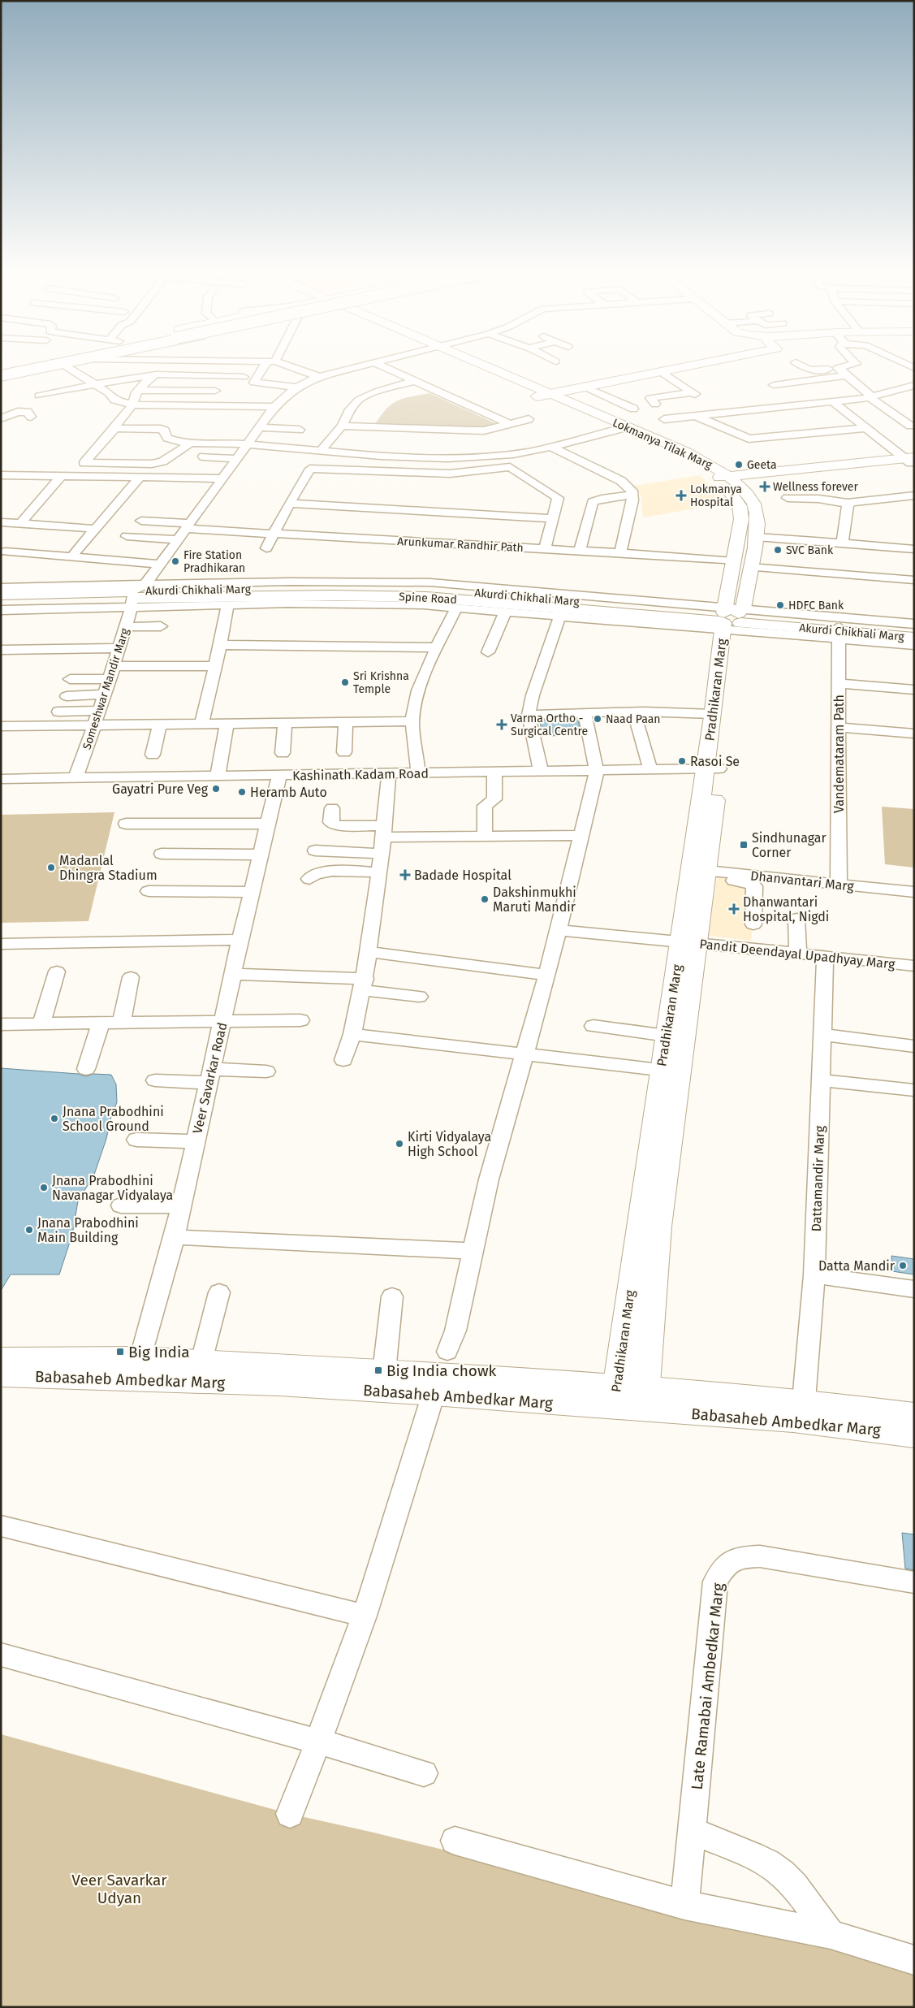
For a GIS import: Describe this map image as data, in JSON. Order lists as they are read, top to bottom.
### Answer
{
  "streets": {
    "main road": [
      "Lokmanya Tilak Marg",
      "Akurdi Chikhali Marg",
      "Spine Road",
      "Pradhikaran Marg",
      "Babasaheb Ambedkar Marg"
    ],
    "street": [
      "Arunkumar Randhir Path",
      "Someshwar Mandir Marg",
      "Vandemataram Path",
      "Kashinath Kadam Road",
      "Dhanvantari Marg",
      "Pandit Deendayal Upadhyay Marg",
      "Veer Savarkar Road",
      "Dattamandir Marg",
      "Late Ramabai Ambedkar Marg"
    ]
  },
  "crossings": [
    ["Lokmanya Tilak Marg", "Arunkumar Randhir Path"],
    ["Lokmanya Tilak Marg", "Akurdi Chikhali Marg"],
    ["Lokmanya Tilak Marg", "Spine Road"],
    ["Lokmanya Tilak Marg", "Pradhikaran Marg"],
    ["Akurdi Chikhali Marg", "Spine Road"],
    ["Akurdi Chikhali Marg", "Someshwar Mandir Marg"],
    ["Akurdi Chikhali Marg", "Pradhikaran Marg"],
    ["Akurdi Chikhali Marg", "Vandemataram Path"],
    ["Spine Road", "Someshwar Mandir Marg"],
    ["Spine Road", "Pradhikaran Marg"],
    ["Someshwar Mandir Marg", "Kashinath Kadam Road"],
    ["Pradhikaran Marg", "Kashinath Kadam Road"],
    ["Pradhikaran Marg", "Dhanvantari Marg"],
    ["Pradhikaran Marg", "Pandit Deendayal Upadhyay Marg"],
    ["Pradhikaran Marg", "Babasaheb Ambedkar Marg"],
    ["Vandemataram Path", "Dhanvantari Marg"],
    ["Kashinath Kadam Road", "Veer Savarkar Road"],
    ["Pandit Deendayal Upadhyay Marg", "Dattamandir Marg"],
    ["Veer Savarkar Road", "Babasaheb Ambedkar Marg"],
    ["Dattamandir Marg", "Babasaheb Ambedkar Marg"]
  ],
  "parks": ["Veer Savarkar Udyan"],
  "places": {
    "other": [
      "Geeta",
      "SVC Bank",
      "Fire Station Pradhikaran",
      "HDFC Bank",
      "Sri Krishna Temple",
      "Naad Paan",
      "Rasoi Se",
      "Gayatri Pure Veg",
      "Heramb Auto",
      "Madanlal Dhingra Stadium",
      "Dakshinmukhi Maruti Mandir",
      "Jnana Prabodhini School Ground",
      "Kirti Vidyalaya High School",
      "Jnana Prabodhini Navanagar Vidyalaya",
      "Jnana Prabodhini Main Building",
      "Datta Mandir"
    ],
    "health": [
      "Wellness forever",
      "Lokmanya Hospital",
      "Varma Ortho - Surgical Centre",
      "Badade Hospital",
      "Dhanwantari Hospital, Nigdi"
    ],
    "transit": ["Sindhunagar Corner", "Big India", "Big India chowk"]
  }
}
